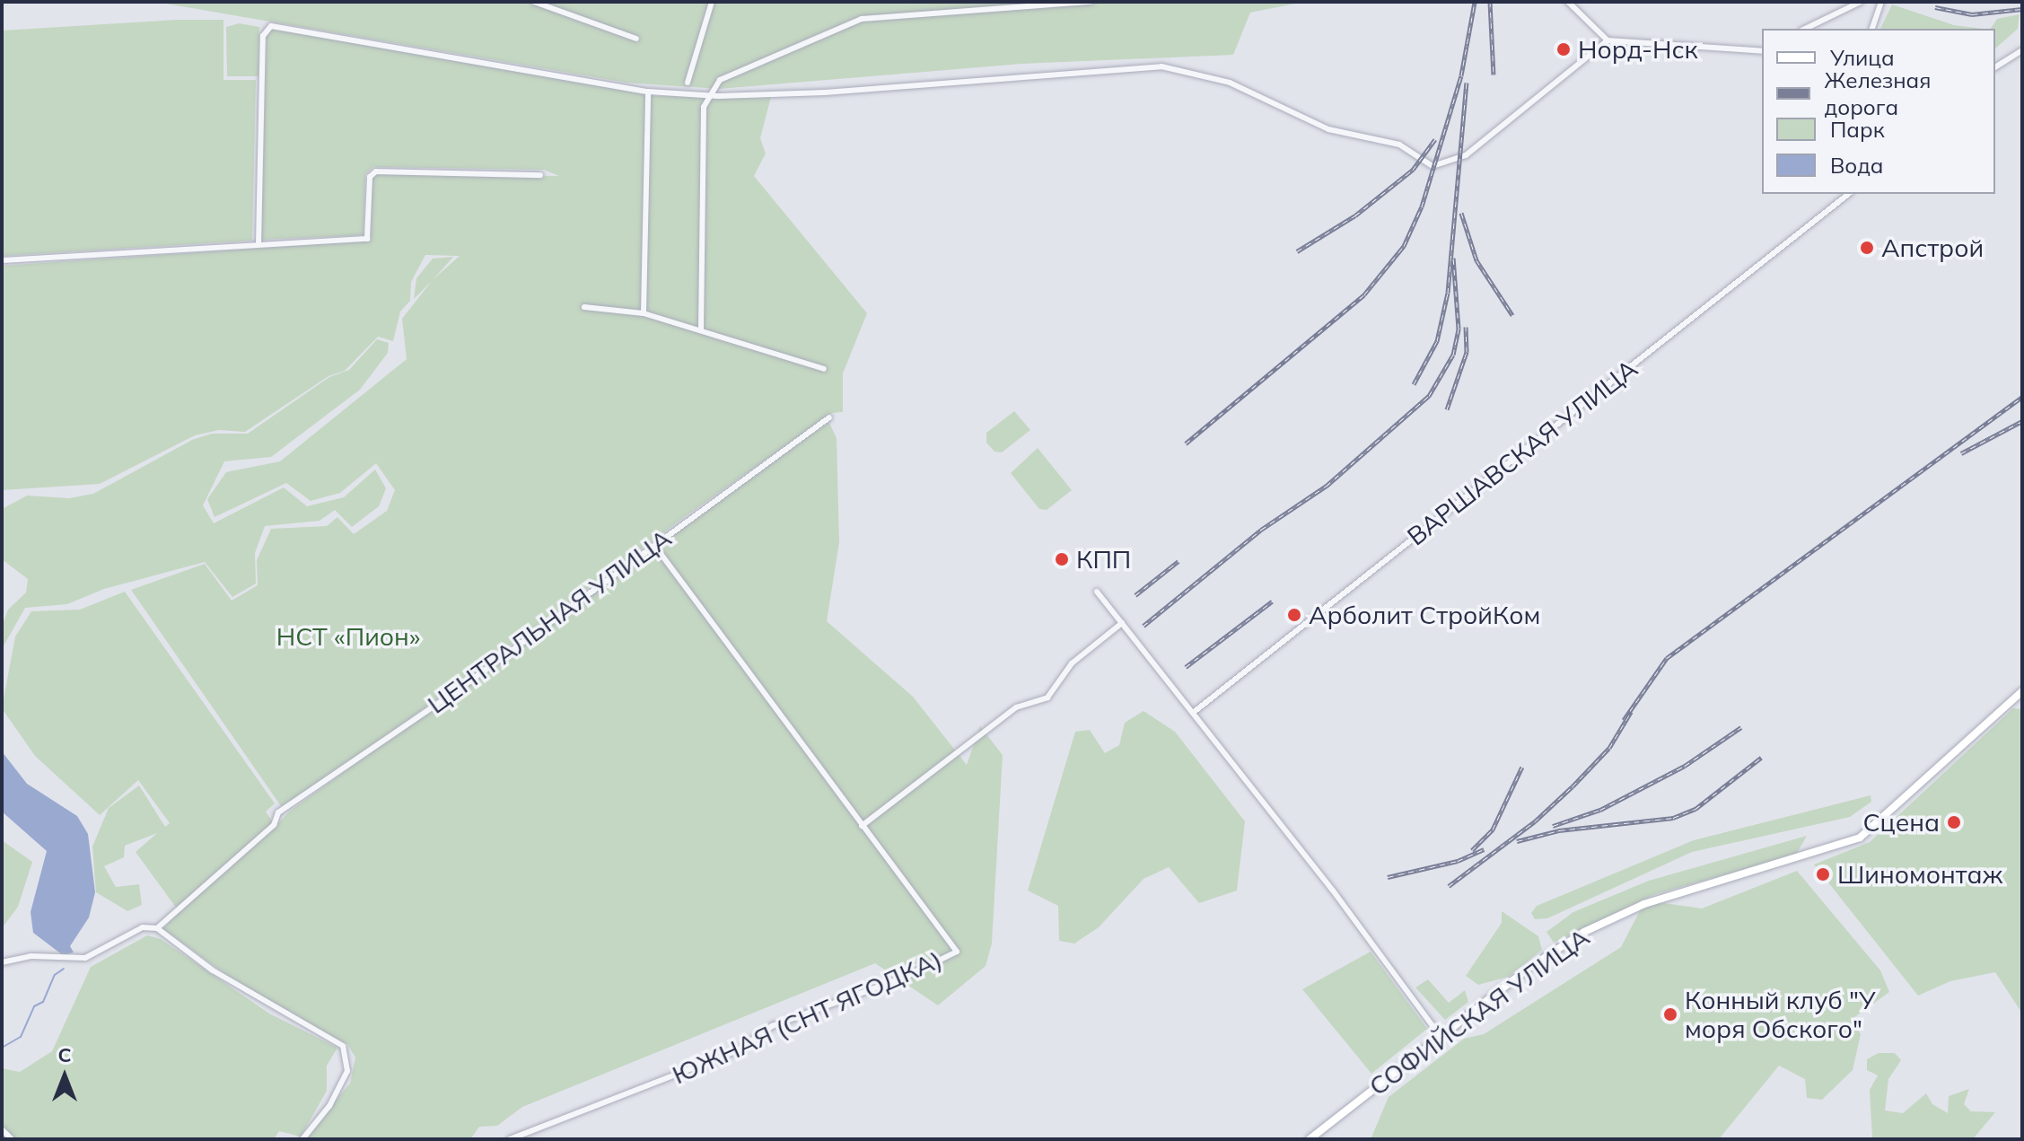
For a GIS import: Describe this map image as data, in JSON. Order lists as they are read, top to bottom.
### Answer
{
  "streets": {
    "main road": ["СОФИЙСКАЯ УЛИЦА"],
    "street": ["ВАРШАВСКАЯ УЛИЦА", "ЦЕНТРАЛЬНАЯ УЛИЦА", "ЮЖНАЯ (СНТ ЯГОДКА)"]
  },
  "parks": ["НСТ «Пион»"],
  "places": [
    "Норд-Нск",
    "Апстрой",
    "КПП",
    "Арболит СтройКом",
    "Сцена",
    "Шиномонтаж",
    "Конный клуб \"У моря Обского\""
  ],
  "legend": [
    "Улица",
    "Железная дорога",
    "Парк",
    "Вода"
  ],
  "north": "top"
}
